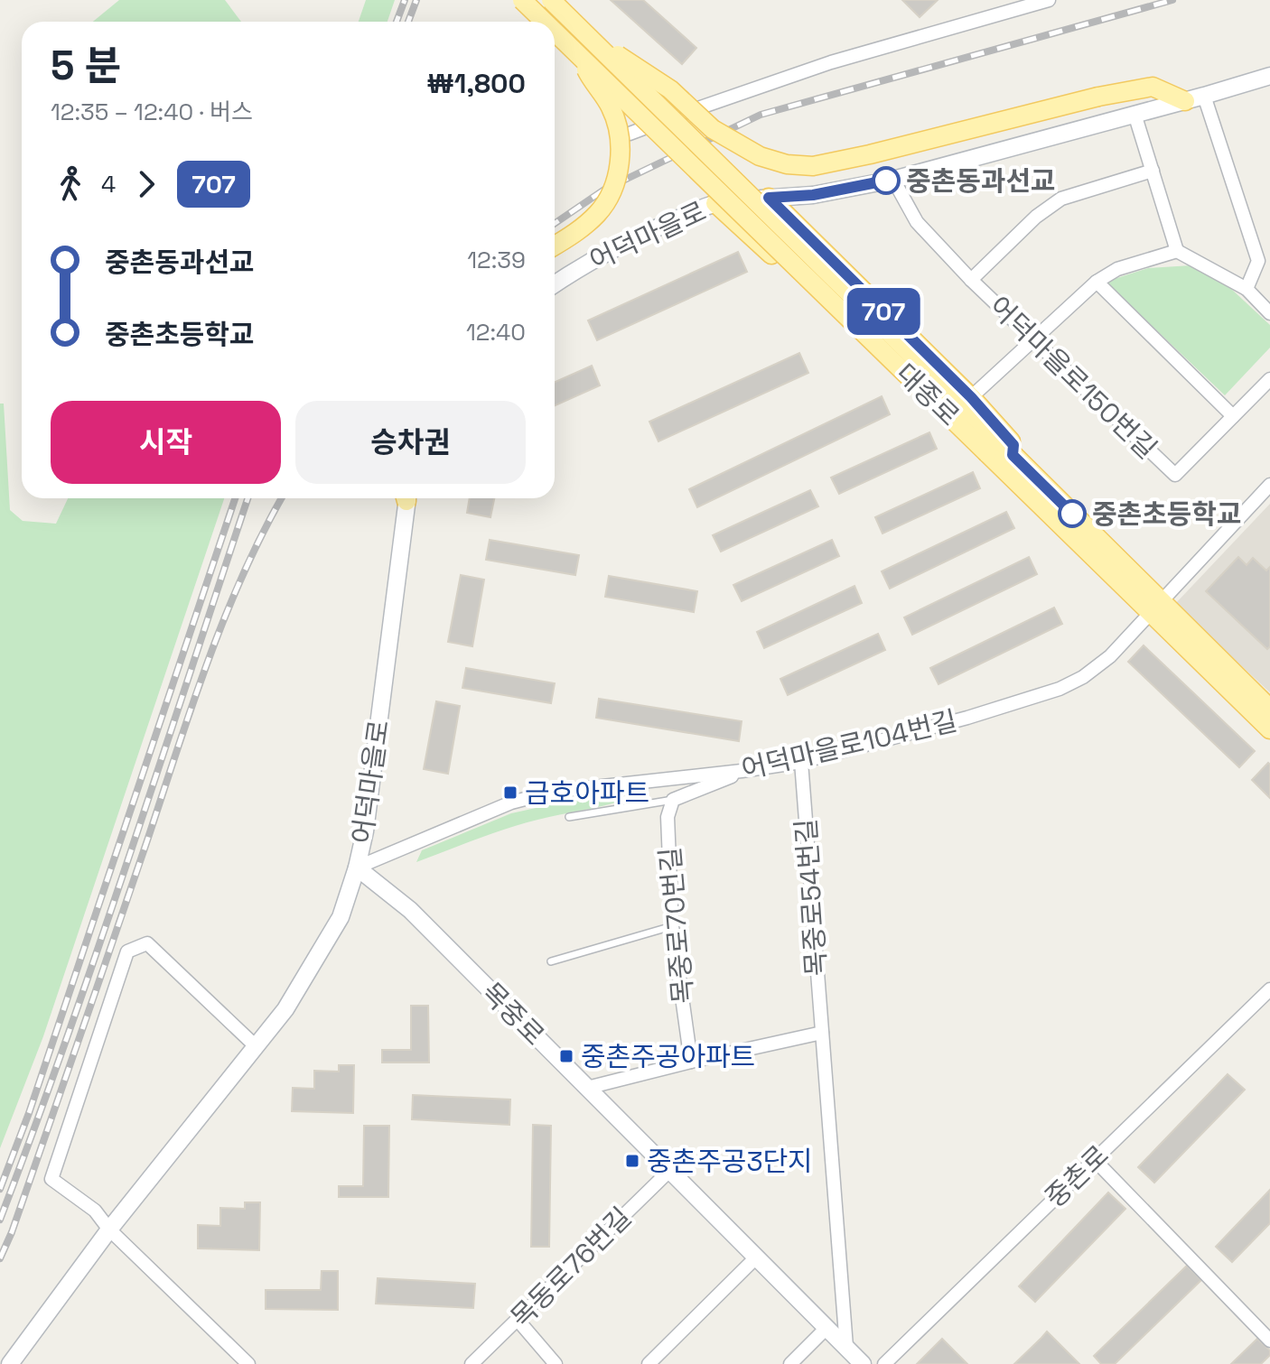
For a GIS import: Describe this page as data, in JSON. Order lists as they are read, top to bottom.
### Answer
{
  "streets": {
    "main road": ["어덕마을로", "대종로", "목중로"],
    "street": [
      "어덕마을로150번길",
      "어덕마을로104번길",
      "목중로54번길",
      "목중로70번길",
      "중촌로",
      "목동로76번길"
    ]
  },
  "crossings": [
    ["어덕마을로", "어덕마을로150번길"],
    ["어덕마을로", "어덕마을로104번길"],
    ["어덕마을로", "목중로"],
    ["대종로", "어덕마을로104번길"],
    ["어덕마을로104번길", "목중로54번길"],
    ["어덕마을로104번길", "목중로"],
    ["목중로54번길", "목중로"],
    ["목중로", "목동로76번길"]
  ],
  "places": {
    "other": ["중촌동과선교", "중촌초등학교"],
    "transit": ["금호아파트", "중촌주공아파트", "중촌주공3단지"]
  },
  "lines": ["bus line 707"],
  "page": {
    "on_map": "707",
    "heading": ["5 분", "12:35 – 12:40 · 버스", "₩1,800"],
    "legs": ["4", "707"],
    "list": [
      {
        "name": "중촌동과선교",
        "value": "12:39"
      },
      {
        "name": "중촌초등학교",
        "value": "12:40"
      }
    ],
    "buttons": ["시작", "승차권"]
  }
}
